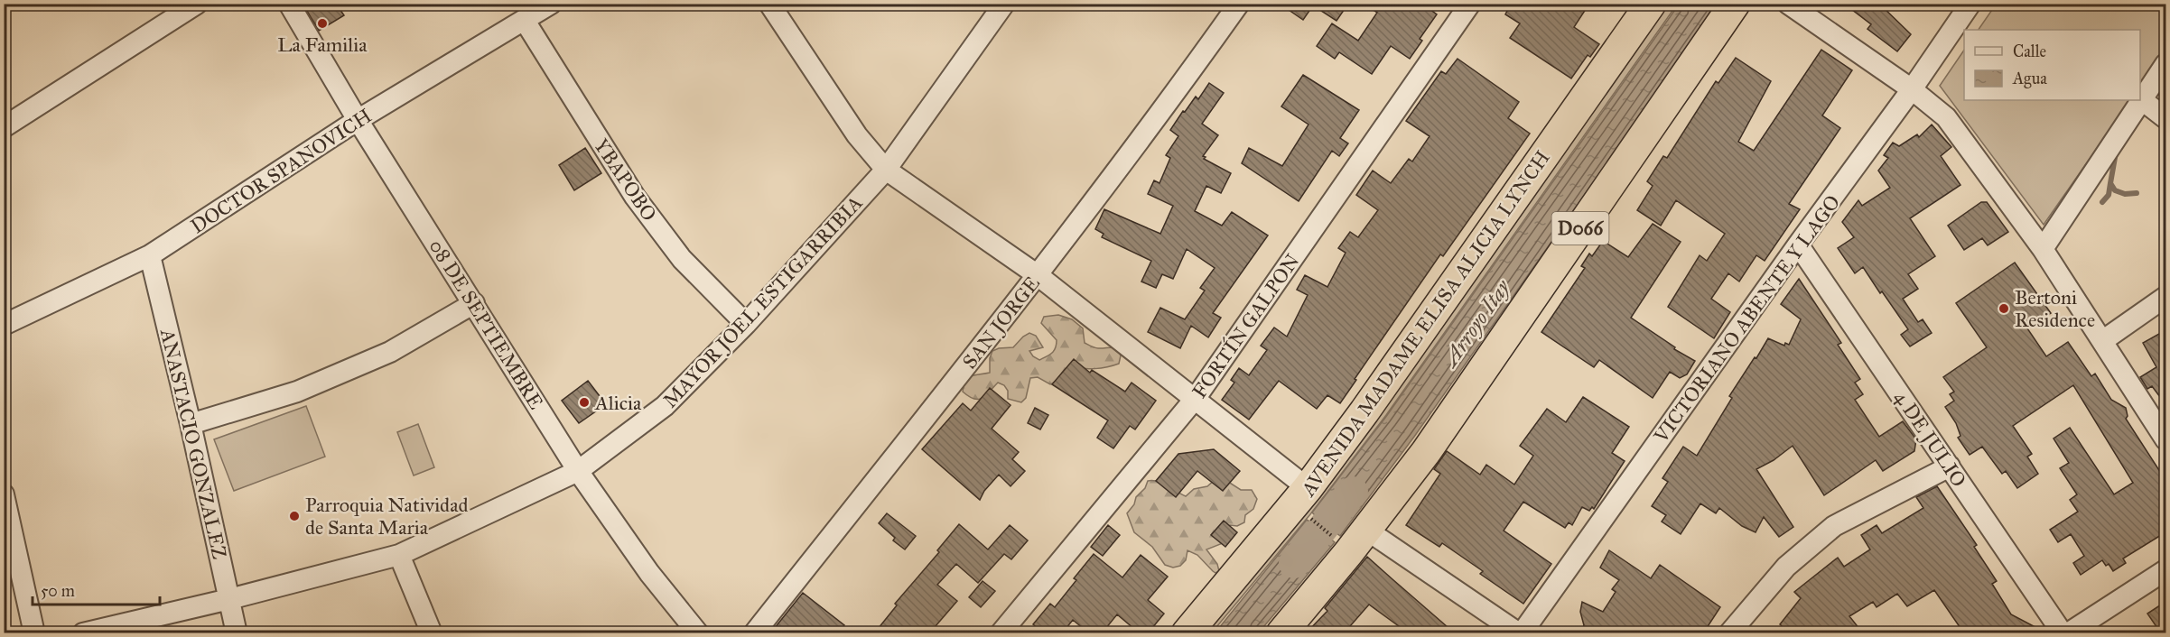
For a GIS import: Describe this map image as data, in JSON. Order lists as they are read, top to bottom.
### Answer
{
  "streets": {
    "highway": ["D066", "AVENIDA MADAME ELISA ALICIA LYNCH"],
    "street": [
      "DOCTOR SPANOVICH",
      "YBAPOBO",
      "MAYOR JOEL ESTIGARRIBIA",
      "VICTORIANO ABENTE Y LAGO",
      "SAN JORGE",
      "08 DE SEPTIEMBRE",
      "FORTÍN GALPON",
      "4 DE JULIO",
      "ANASTACIO GONZALEZ"
    ]
  },
  "crossings": [
    ["DOCTOR SPANOVICH", "YBAPOBO"],
    ["DOCTOR SPANOVICH", "08 DE SEPTIEMBRE"],
    ["DOCTOR SPANOVICH", "ANASTACIO GONZALEZ"],
    ["YBAPOBO", "MAYOR JOEL ESTIGARRIBIA"],
    ["MAYOR JOEL ESTIGARRIBIA", "08 DE SEPTIEMBRE"],
    ["MAYOR JOEL ESTIGARRIBIA", "ANASTACIO GONZALEZ"],
    ["VICTORIANO ABENTE Y LAGO", "4 DE JULIO"]
  ],
  "water": ["Arroyo Itay"],
  "places": [
    "La Familia",
    "Bertoni Residence",
    "Alicia",
    "Parroquia Natividad de Santa Maria"
  ],
  "legend": ["Calle", "Agua"],
  "scale_bar": "50 m"
}
